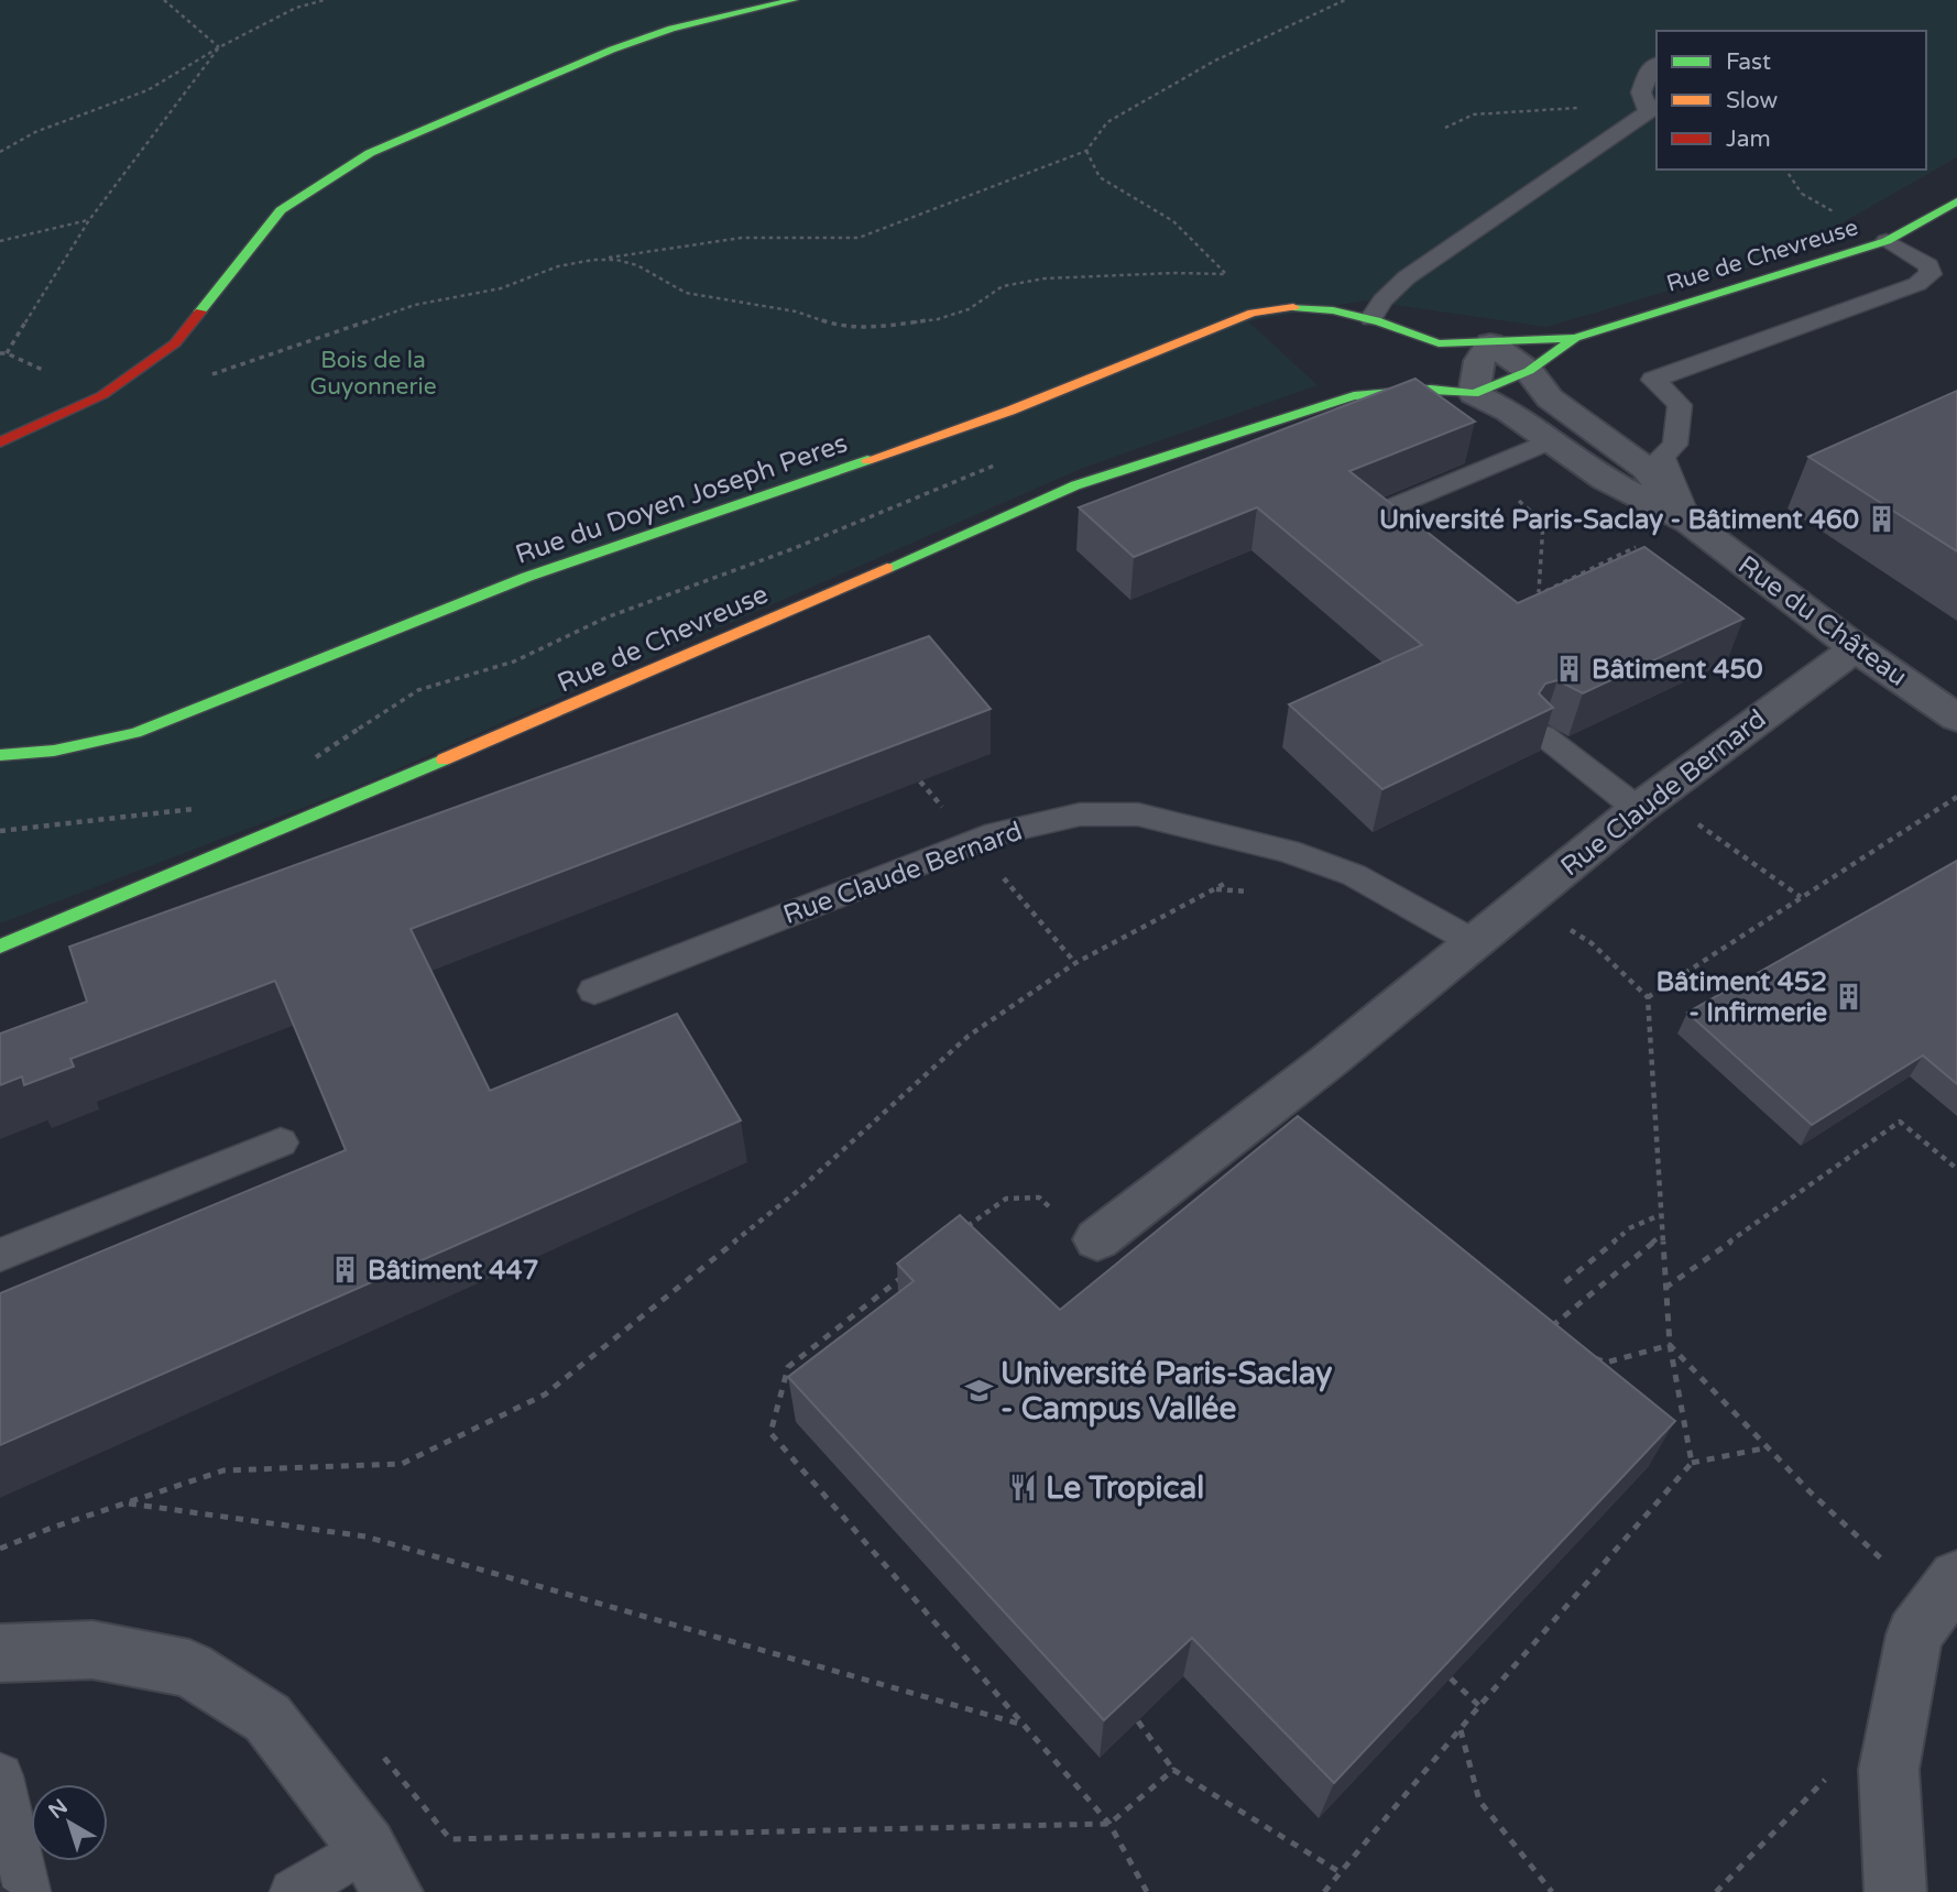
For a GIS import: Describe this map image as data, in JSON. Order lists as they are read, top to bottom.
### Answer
{
  "streets": {
    "street": [
      "Rue de Chevreuse",
      "Rue du Doyen Joseph Peres",
      "Rue du Château",
      "Rue Claude Bernard"
    ]
  },
  "crossings": [
    ["Rue du Château", "Rue Claude Bernard"]
  ],
  "parks": ["Bois de la Guyonnerie"],
  "places": {
    "building": [
      "Université Paris-Saclay - Bâtiment 460",
      "Bâtiment 450",
      "Bâtiment 452 - Infirmerie",
      "Bâtiment 447"
    ],
    "school or university": ["Université Paris-Saclay - Campus Vallée"],
    "restaurant": ["Le Tropical"]
  },
  "legend": ["Fast", "Slow", "Jam"],
  "north": "top left"
}
